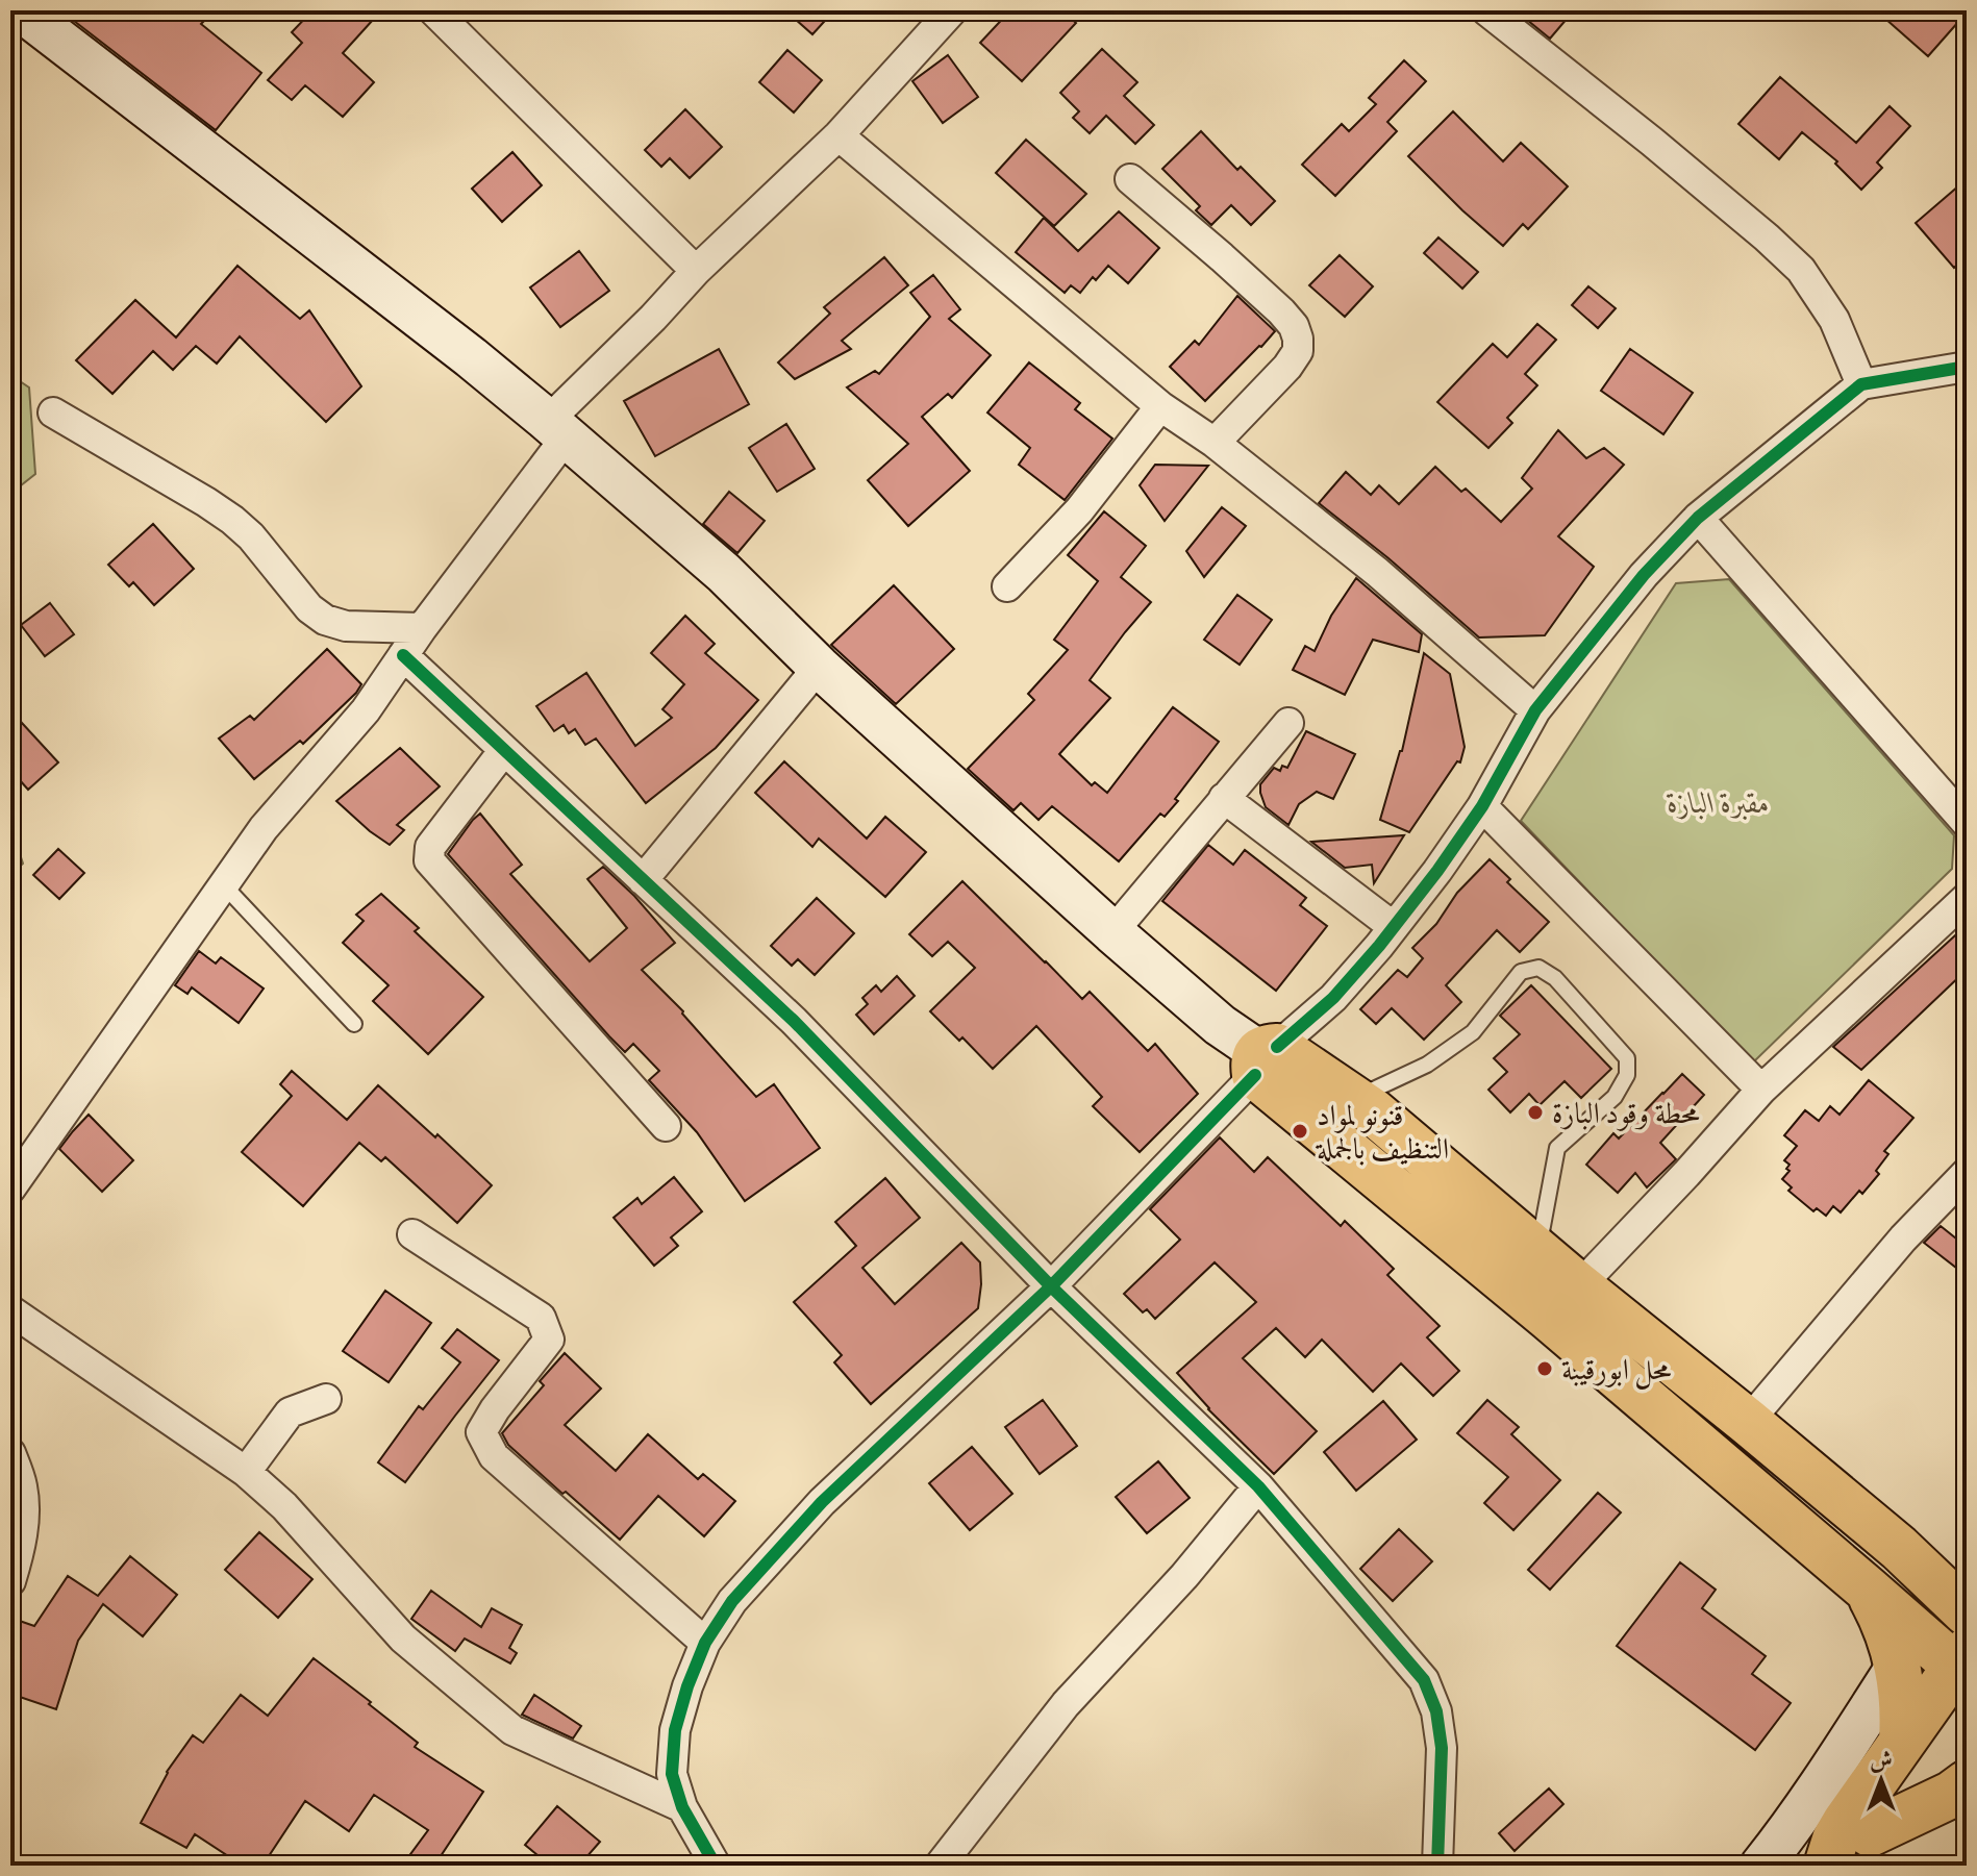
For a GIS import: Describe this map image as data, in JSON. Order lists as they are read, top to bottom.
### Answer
{
  "parks": ["مقبرة البازة"],
  "places": ["محطة وقود البازة", "قنونو لمواد التنظيف بالجملة", "محل ابورقيبة"],
  "north": "top"
}
